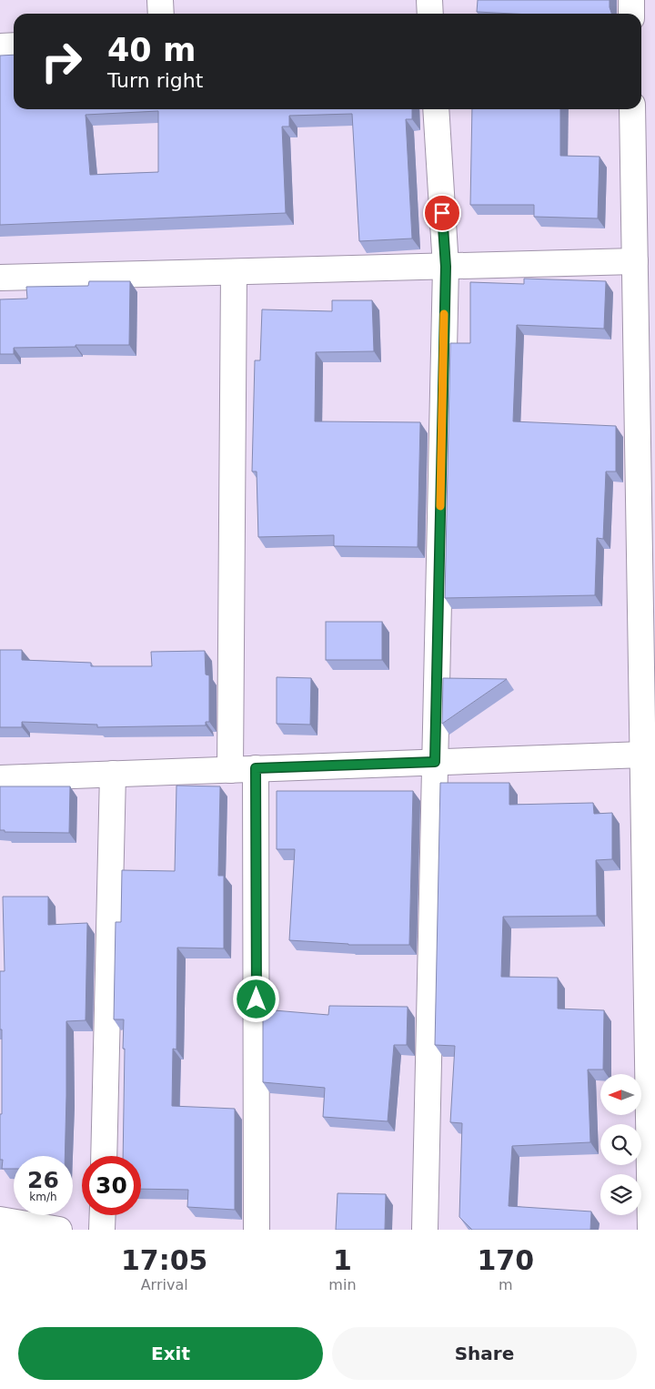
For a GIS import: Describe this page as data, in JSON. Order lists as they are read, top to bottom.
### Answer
{
  "north": "left",
  "page": {
    "turn": ["40 m", "Turn right"],
    "speed": "26 km/h",
    "limit": "30",
    "eta": [
      "17:05",
      "Arrival",
      "1",
      "min",
      "170",
      "m"
    ],
    "buttons": ["Exit", "Share"]
  }
}
